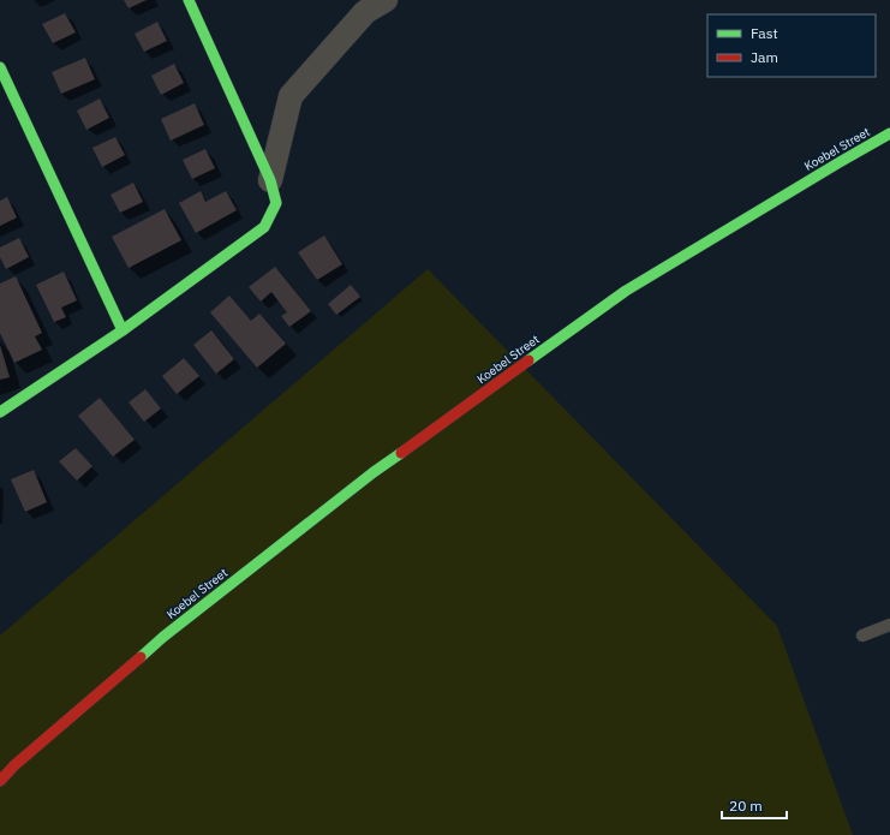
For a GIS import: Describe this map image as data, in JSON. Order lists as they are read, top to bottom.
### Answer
{
  "streets": {
    "main road": ["Koebel Street"]
  },
  "legend": ["Fast", "Jam"],
  "scale_bar": "20 m"
}
